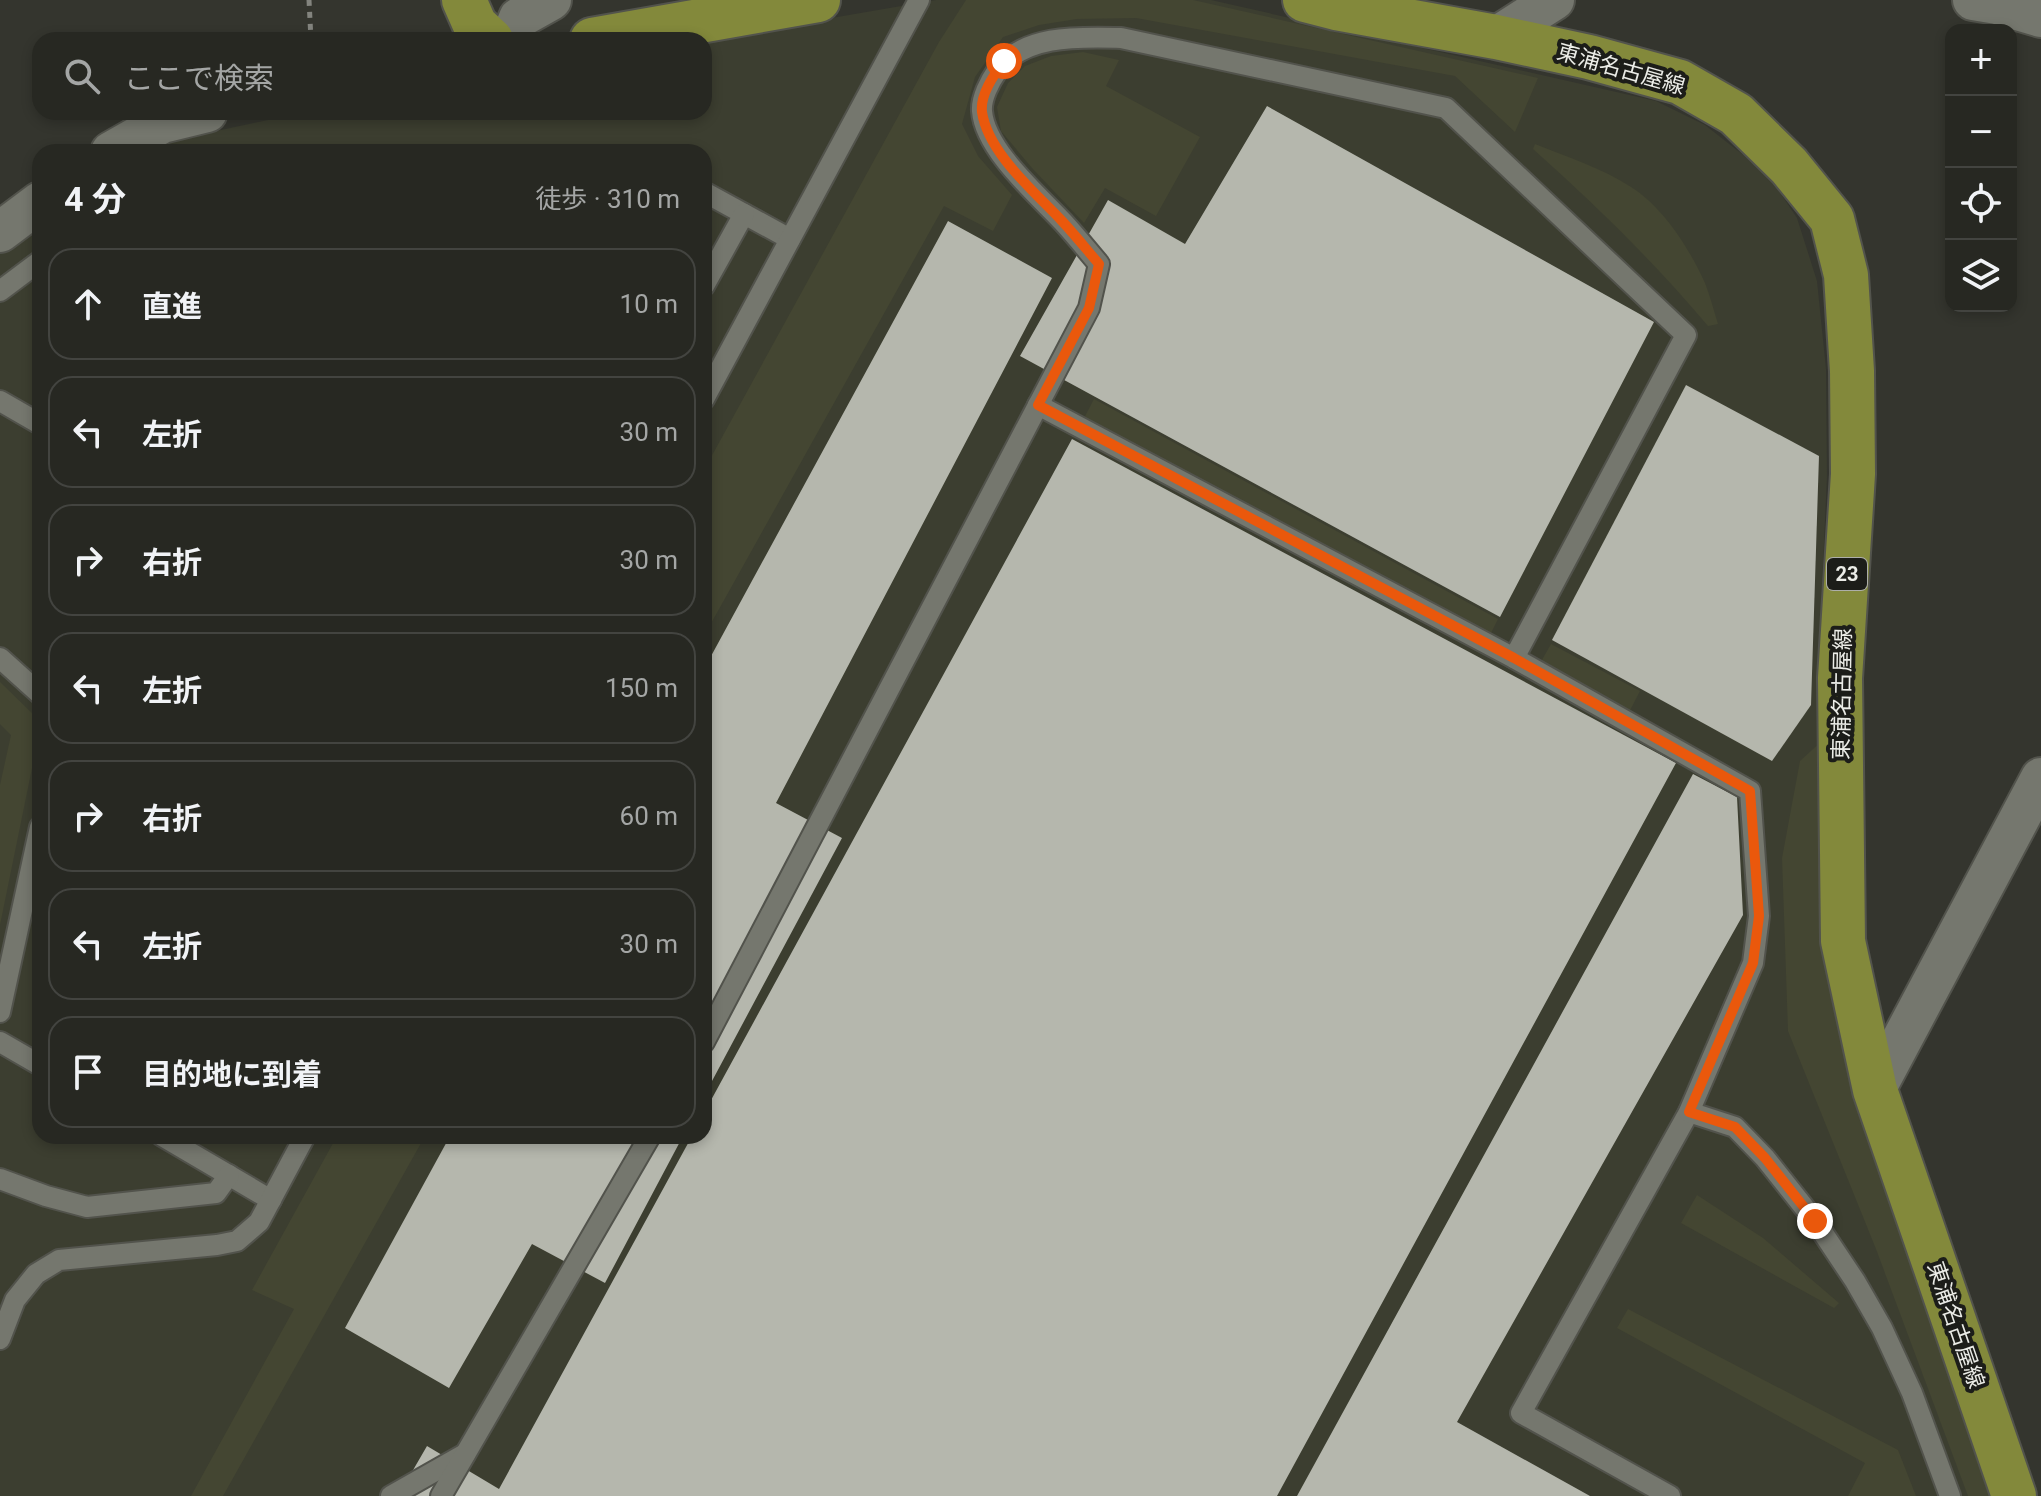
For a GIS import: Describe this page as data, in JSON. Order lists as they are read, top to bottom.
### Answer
{
  "streets": {
    "main road": ["東浦名古屋線", "23"]
  },
  "page": {
    "map_buttons": ["+", "−"],
    "search": "ここで検索",
    "heading": ["4 分", "徒歩 · 310 m"],
    "list": [
      ["直進", "10 m"],
      ["左折", "30 m"],
      ["右折", "30 m"],
      ["左折", "150 m"],
      ["右折", "60 m"],
      ["左折", "30 m"],
      "目的地に到着"
    ]
  }
}
